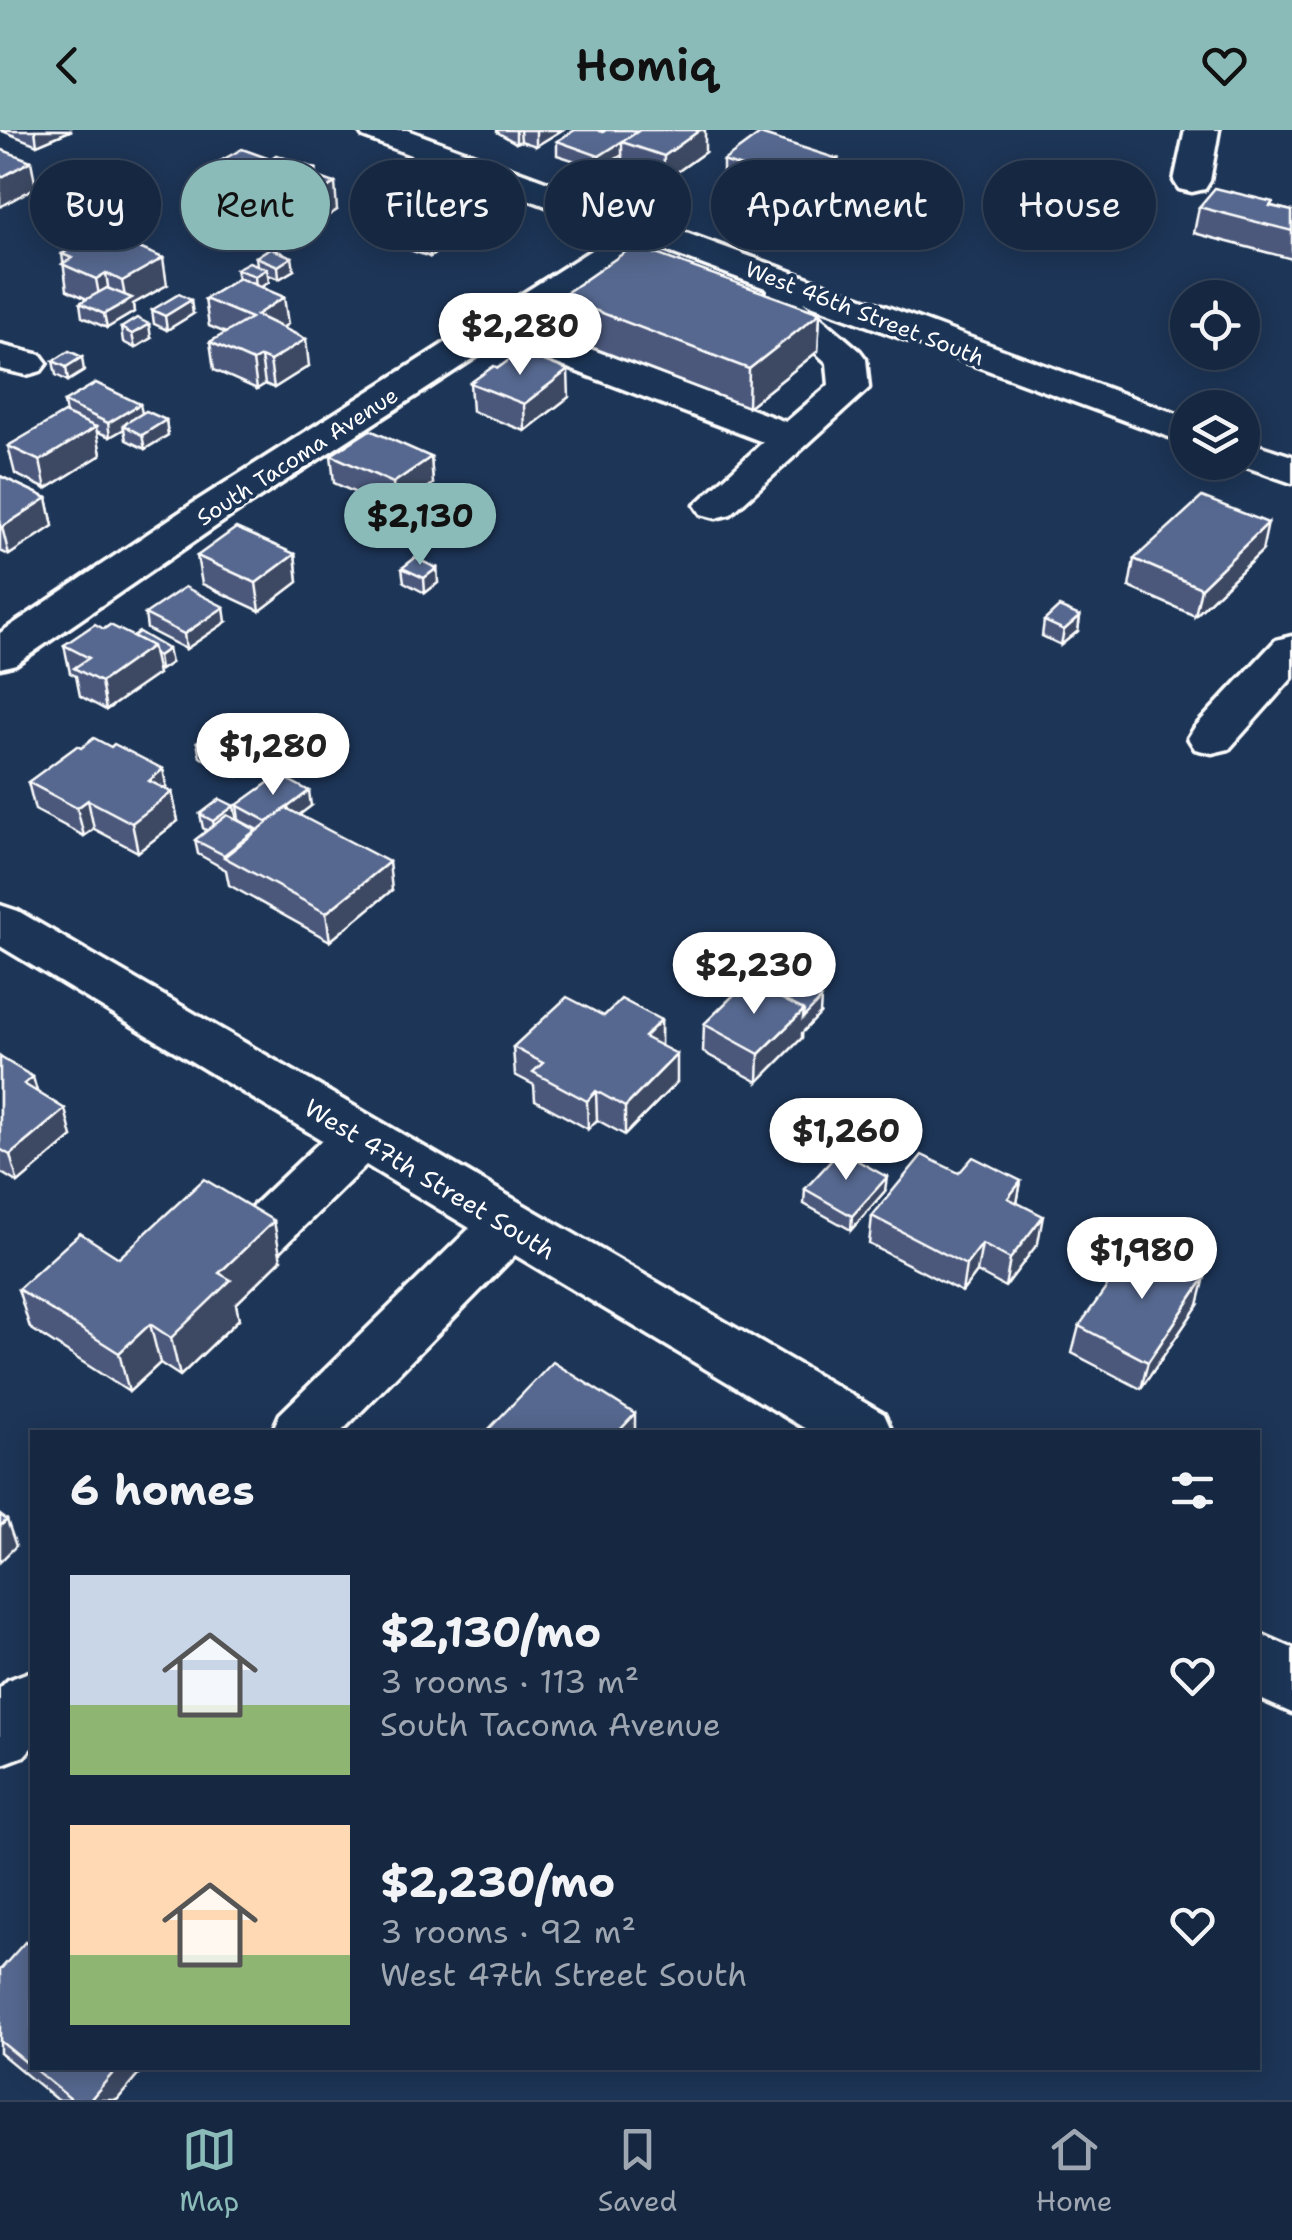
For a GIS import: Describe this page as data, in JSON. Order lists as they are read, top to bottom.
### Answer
{
  "streets": {
    "street": ["West 46th Street South", "South Tacoma Avenue", "West 47th Street South"]
  },
  "page": {
    "header": "Homiq",
    "chip": [
      "Buy",
      "Rent",
      "Filters",
      "New",
      "Apartment",
      "House"
    ],
    "price": [
      "$2,280",
      "$2,130",
      "$1,280",
      "$2,230",
      "$1,260",
      "$1,980"
    ],
    "heading": "6 homes",
    "list": [
      {
        "name": "$2,130/mo",
        "note": "3 rooms · 113 m² · South Tacoma Avenue"
      },
      {
        "name": "$2,230/mo",
        "note": "3 rooms · 92 m² · West 47th Street South"
      }
    ],
    "tabs": ["Map", "Saved", "Home"]
  }
}
